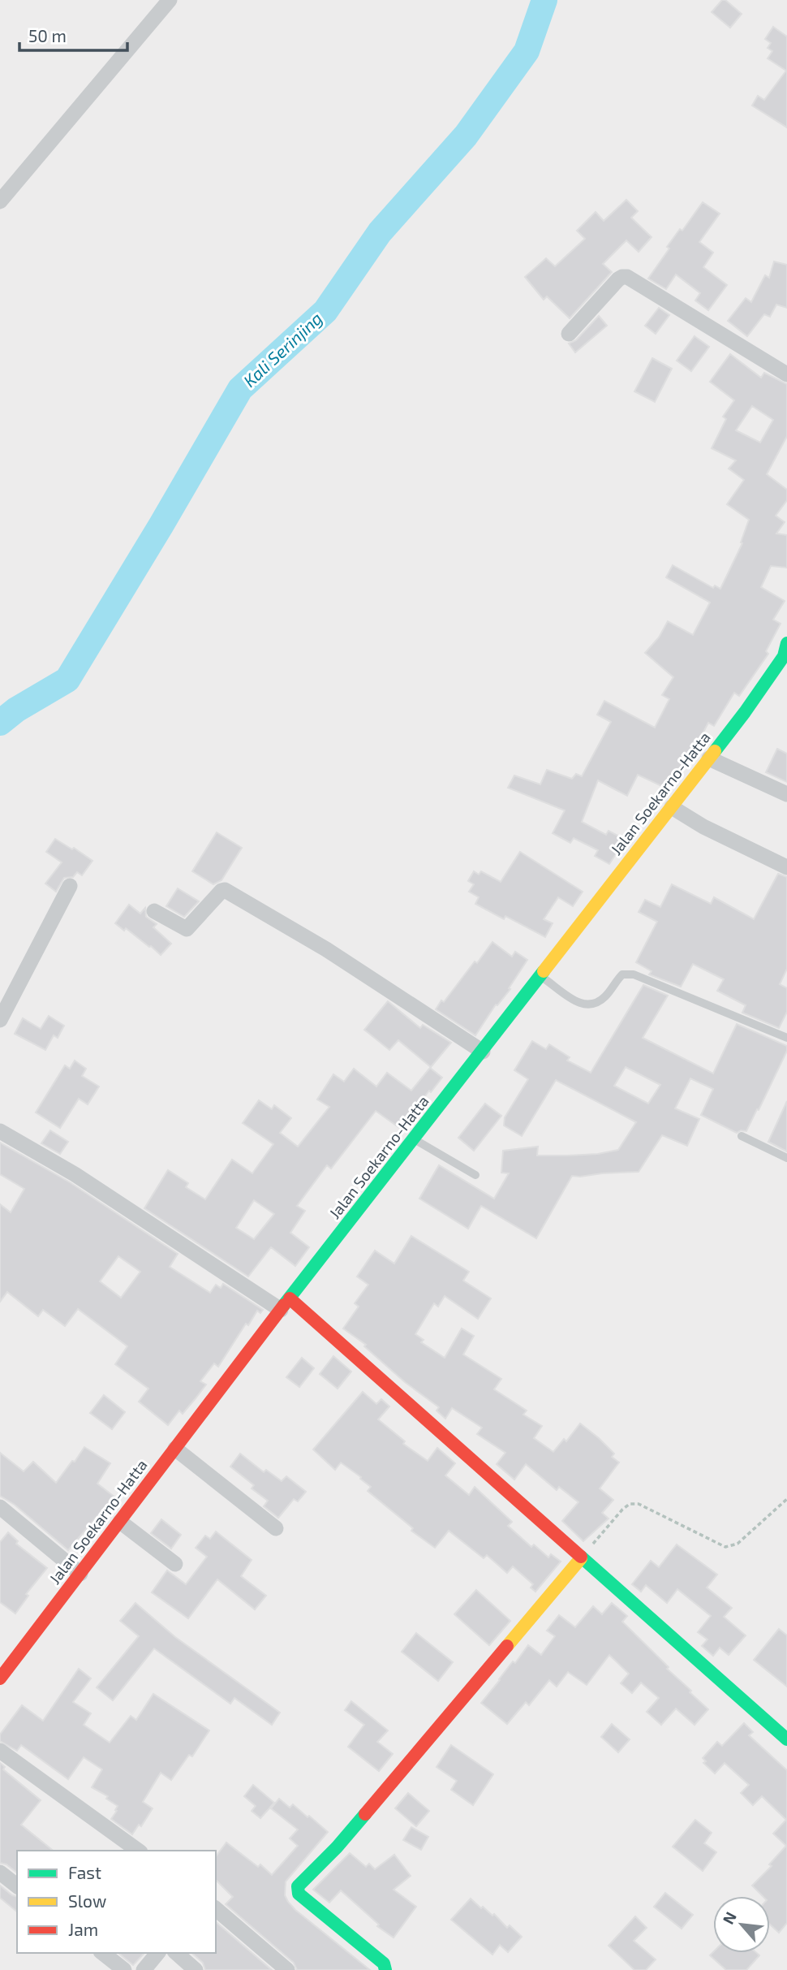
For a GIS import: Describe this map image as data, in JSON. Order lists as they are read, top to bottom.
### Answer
{
  "streets": {
    "main road": ["Jalan Soekarno-Hatta"]
  },
  "water": ["Kali Serinjing"],
  "legend": ["Fast", "Slow", "Jam"],
  "scale_bar": "50 m",
  "north": "top left"
}
